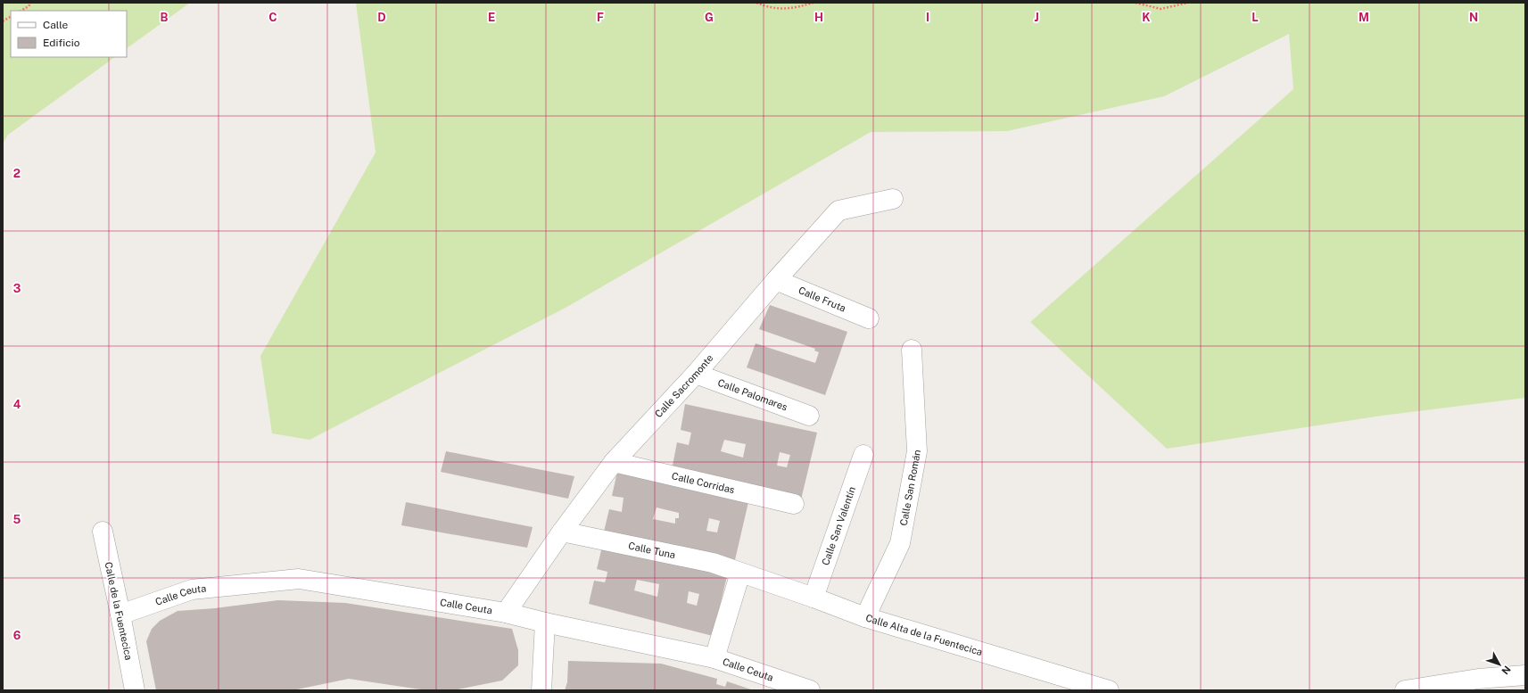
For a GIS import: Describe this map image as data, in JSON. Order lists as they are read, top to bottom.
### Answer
{
  "streets": {
    "street": [
      "Calle Fruta",
      "Calle Sacromonte",
      "Calle Palomares",
      "Calle Corridas",
      "Calle San Román",
      "Calle San Valentín",
      "Calle Tuna",
      "Calle Ceuta",
      "Calle de la Fuentecica",
      "Calle Alta de la Fuentecica"
    ]
  },
  "crossings": [
    ["Calle Fruta", "Calle Sacromonte"],
    ["Calle Sacromonte", "Calle Palomares"],
    ["Calle Sacromonte", "Calle Corridas"],
    ["Calle Sacromonte", "Calle Tuna"],
    ["Calle Sacromonte", "Calle Ceuta"],
    ["Calle San Román", "Calle Alta de la Fuentecica"],
    ["Calle San Valentín", "Calle Alta de la Fuentecica"],
    ["Calle Tuna", "Calle Alta de la Fuentecica"],
    ["Calle Ceuta", "Calle de la Fuentecica"]
  ],
  "legend": ["Calle", "Edificio"],
  "north": "bottom right",
  "grid": {
    "columns": [
      "B",
      "C",
      "D",
      "E",
      "F",
      "G",
      "H",
      "I",
      "J",
      "K",
      "L",
      "M",
      "N"
    ],
    "rows": [
      "2",
      "3",
      "4",
      "5",
      "6"
    ]
  }
}
